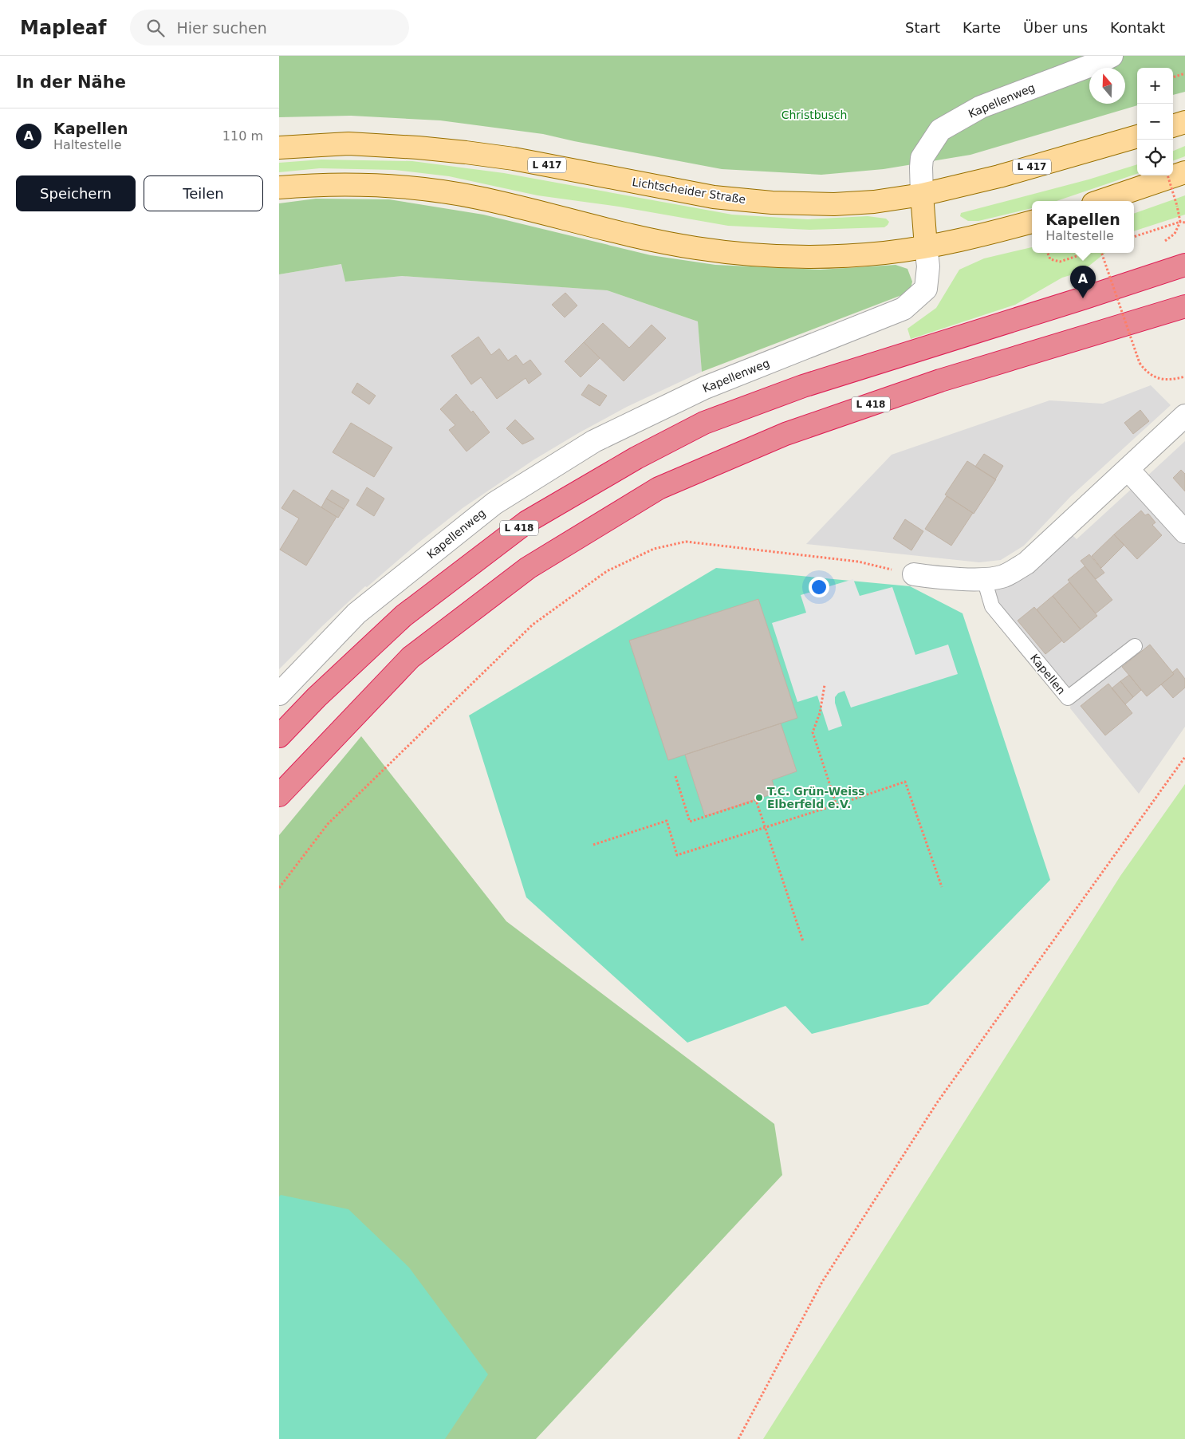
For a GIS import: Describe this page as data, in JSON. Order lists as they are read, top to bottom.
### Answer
{
  "streets": {
    "highway": ["L 418"],
    "main road": ["Kapellenweg", "L 417", "Lichtscheider Straße"],
    "lane": ["Kapellen"]
  },
  "crossings": [
    ["Kapellenweg", "Lichtscheider Straße"]
  ],
  "parks": ["Christbusch"],
  "places": ["T.C. Grün-Weiss Elberfeld e.V."],
  "north": "top",
  "page": {
    "header": "Mapleaf",
    "search": "Hier suchen",
    "nav": [
      "Start",
      "Karte",
      "Über uns",
      "Kontakt"
    ],
    "heading": "In der Nähe",
    "map_buttons": ["+", "−"],
    "list": [
      {
        "mark": "A",
        "name": "Kapellen",
        "note": "Haltestelle",
        "value": "110 m"
      }
    ],
    "buttons": ["Speichern", "Teilen"],
    "popup": ["Kapellen", "Haltestelle"],
    "pins": "A"
  }
}
